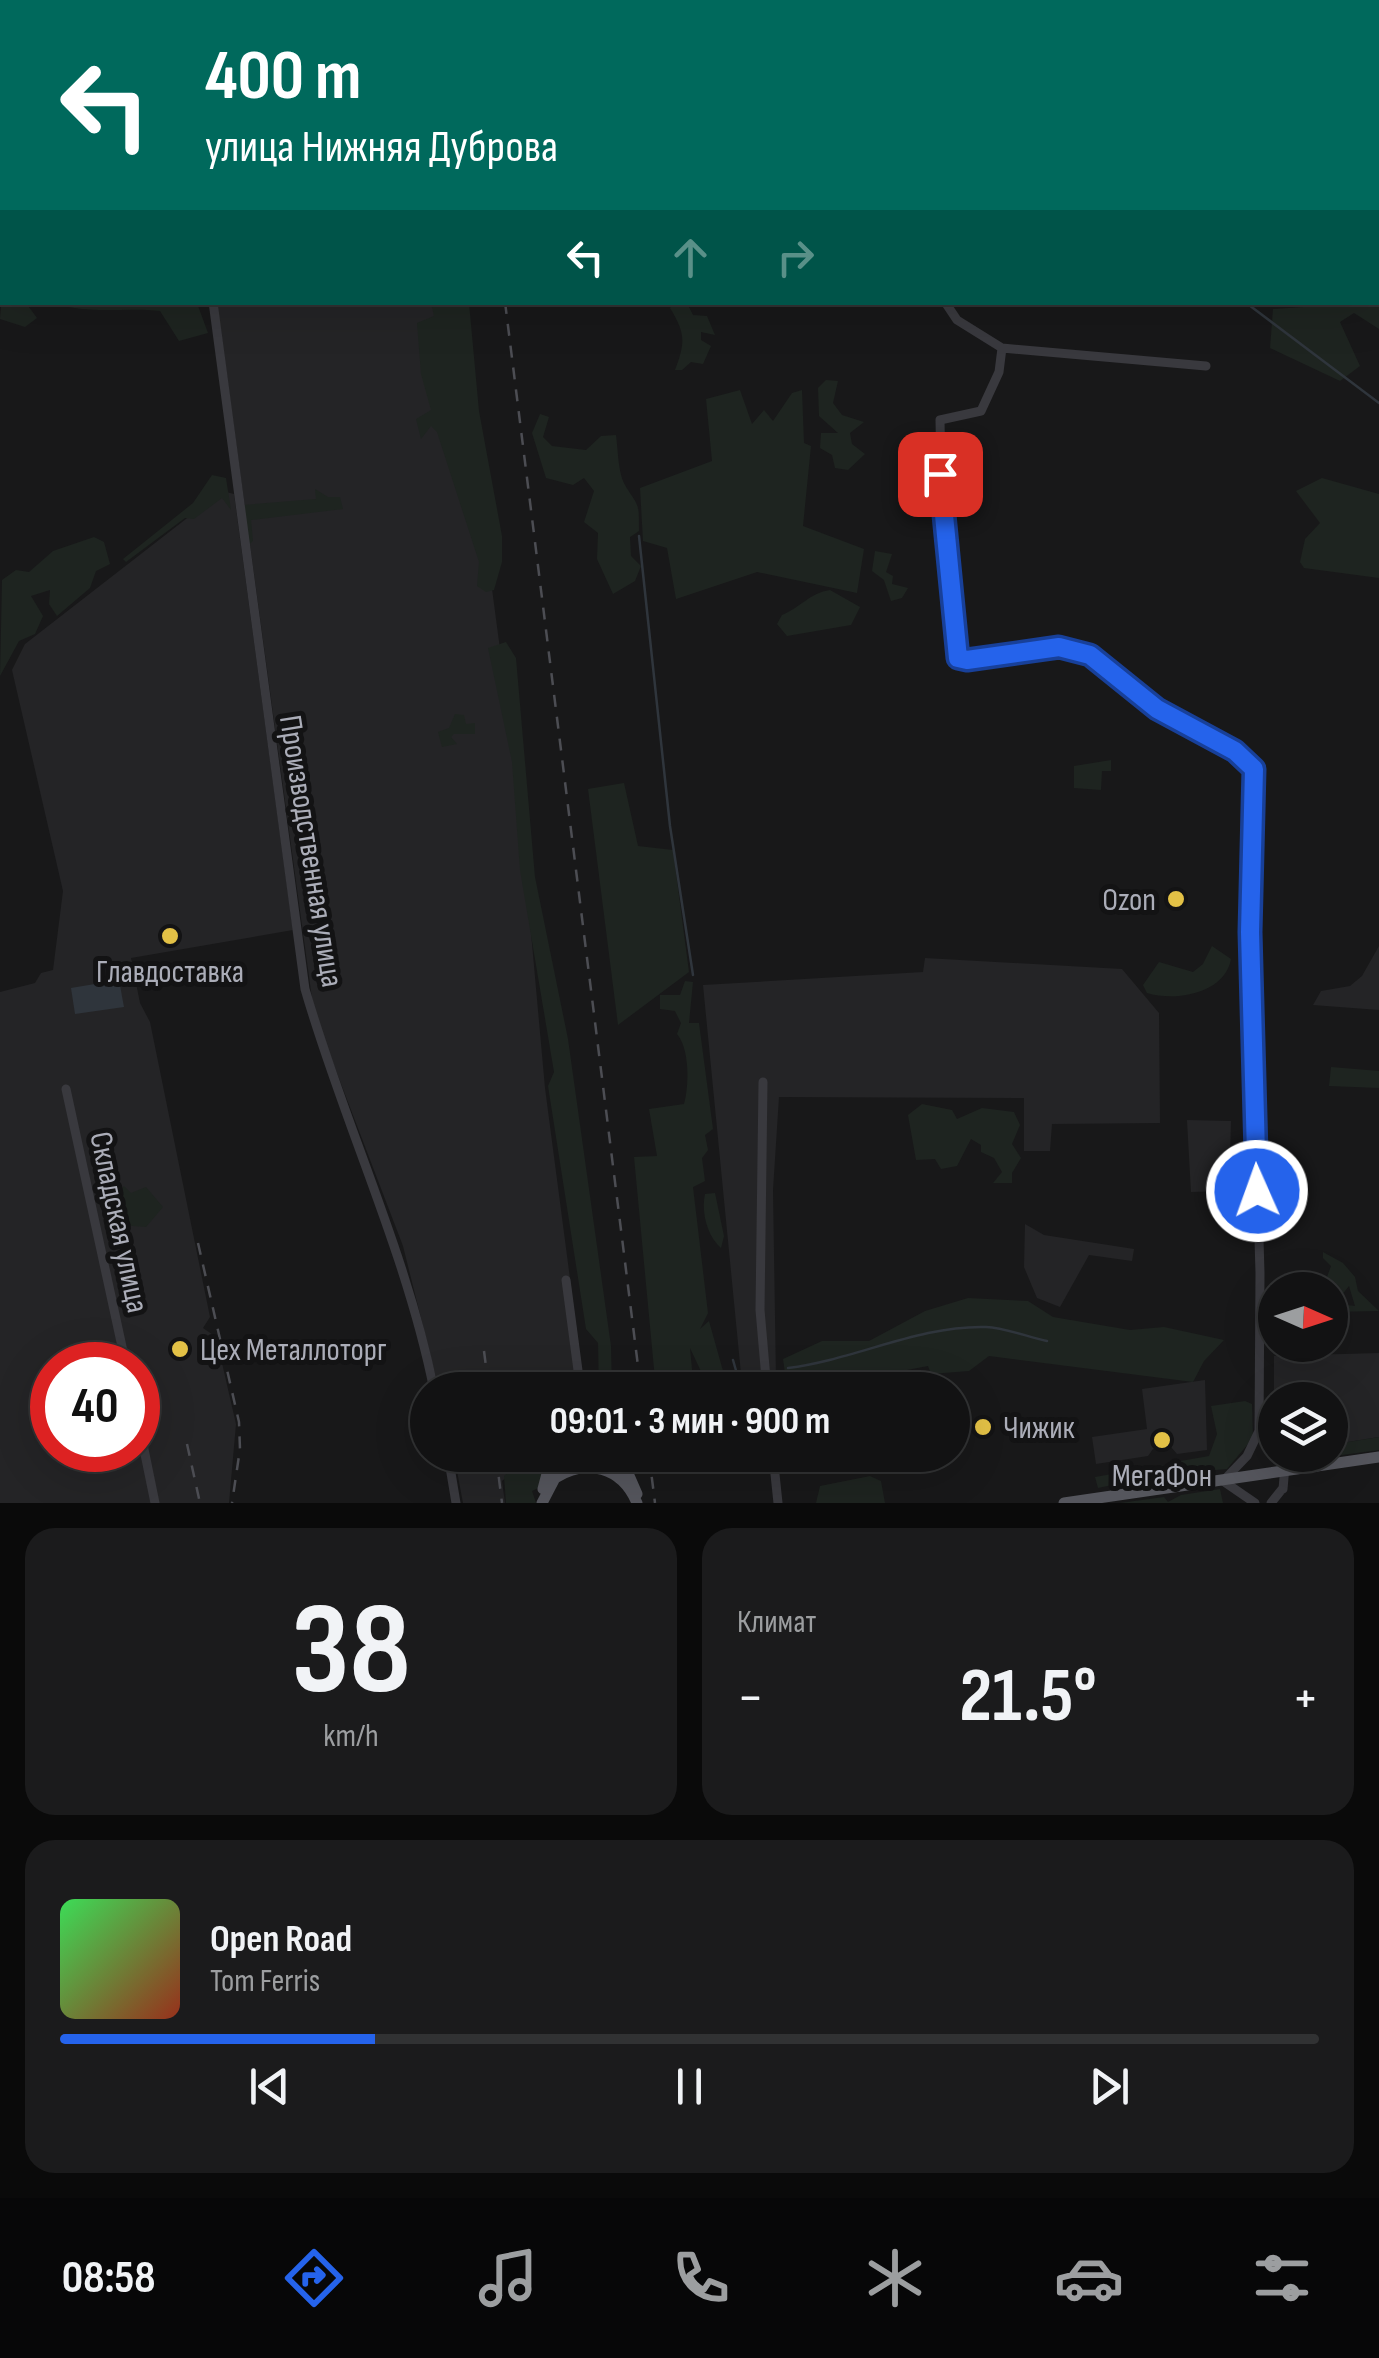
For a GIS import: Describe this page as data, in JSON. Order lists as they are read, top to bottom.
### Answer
{
  "streets": {
    "street": ["Производственная улица", "Складская улица"]
  },
  "places": [
    "Ozon",
    "Главдоставка",
    "Цех Металлоторг",
    "Чижик",
    "МегаФон"
  ],
  "north": "right",
  "page": {
    "turn": ["400 m", "улица Нижняя Дуброва"],
    "limit": "40",
    "trip": "09:01 · 3 мин · 900 m",
    "tile": [
      ["38", "km/h"],
      "Климат"
    ],
    "heat": ["−", "21.5°", "+"],
    "song": ["Open Road", "Tom Ferris"],
    "tabs": "08:58"
  }
}
